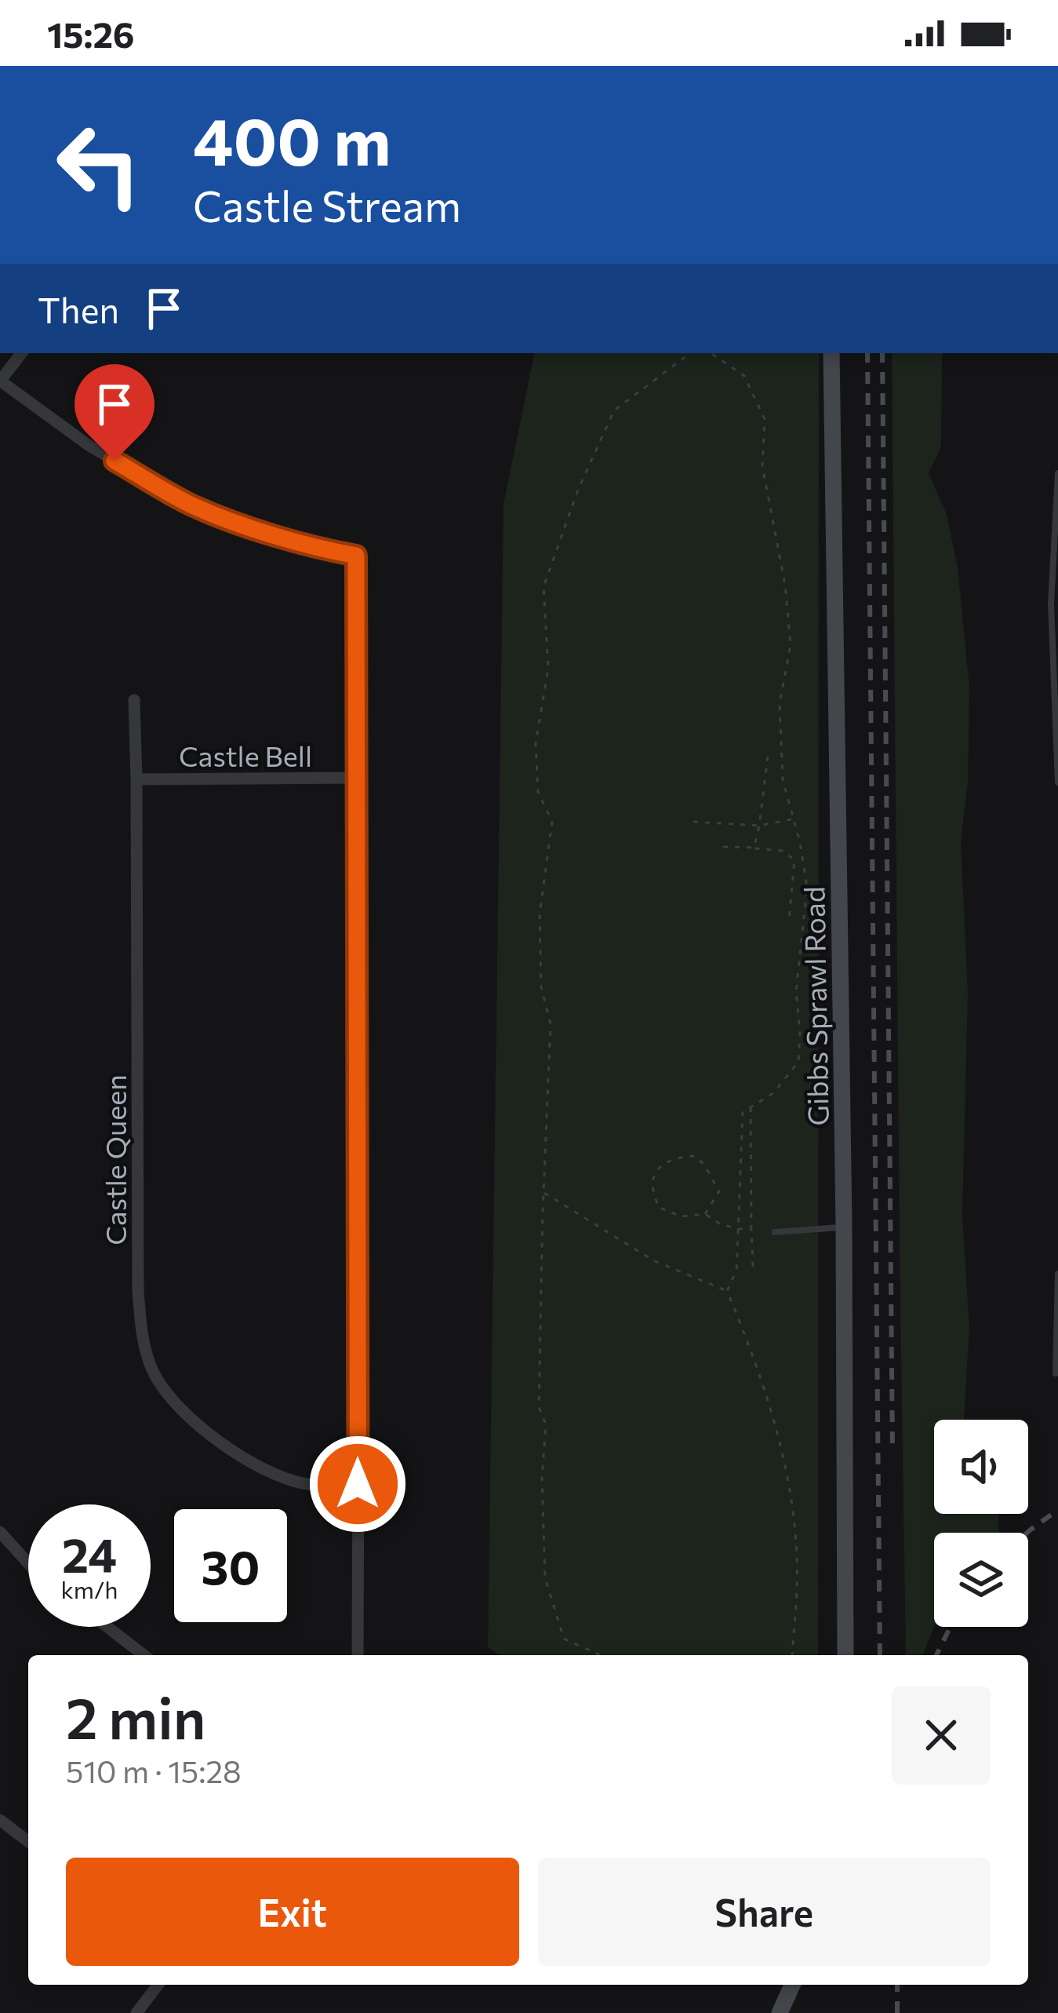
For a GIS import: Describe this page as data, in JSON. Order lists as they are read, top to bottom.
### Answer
{
  "streets": {
    "main road": ["Gibbs Sprawl Road"],
    "street": ["Castle Bell", "Castle Queen"]
  },
  "crossings": [
    ["Castle Bell", "Castle Queen"]
  ],
  "page": {
    "status": "15:26",
    "turn": ["400 m", "Castle Stream"],
    "then": "Then",
    "speed": "24 km/h",
    "limit": "30",
    "heading": ["2 min", "510 m · 15:28"],
    "buttons": ["Exit", "Share"]
  }
}
